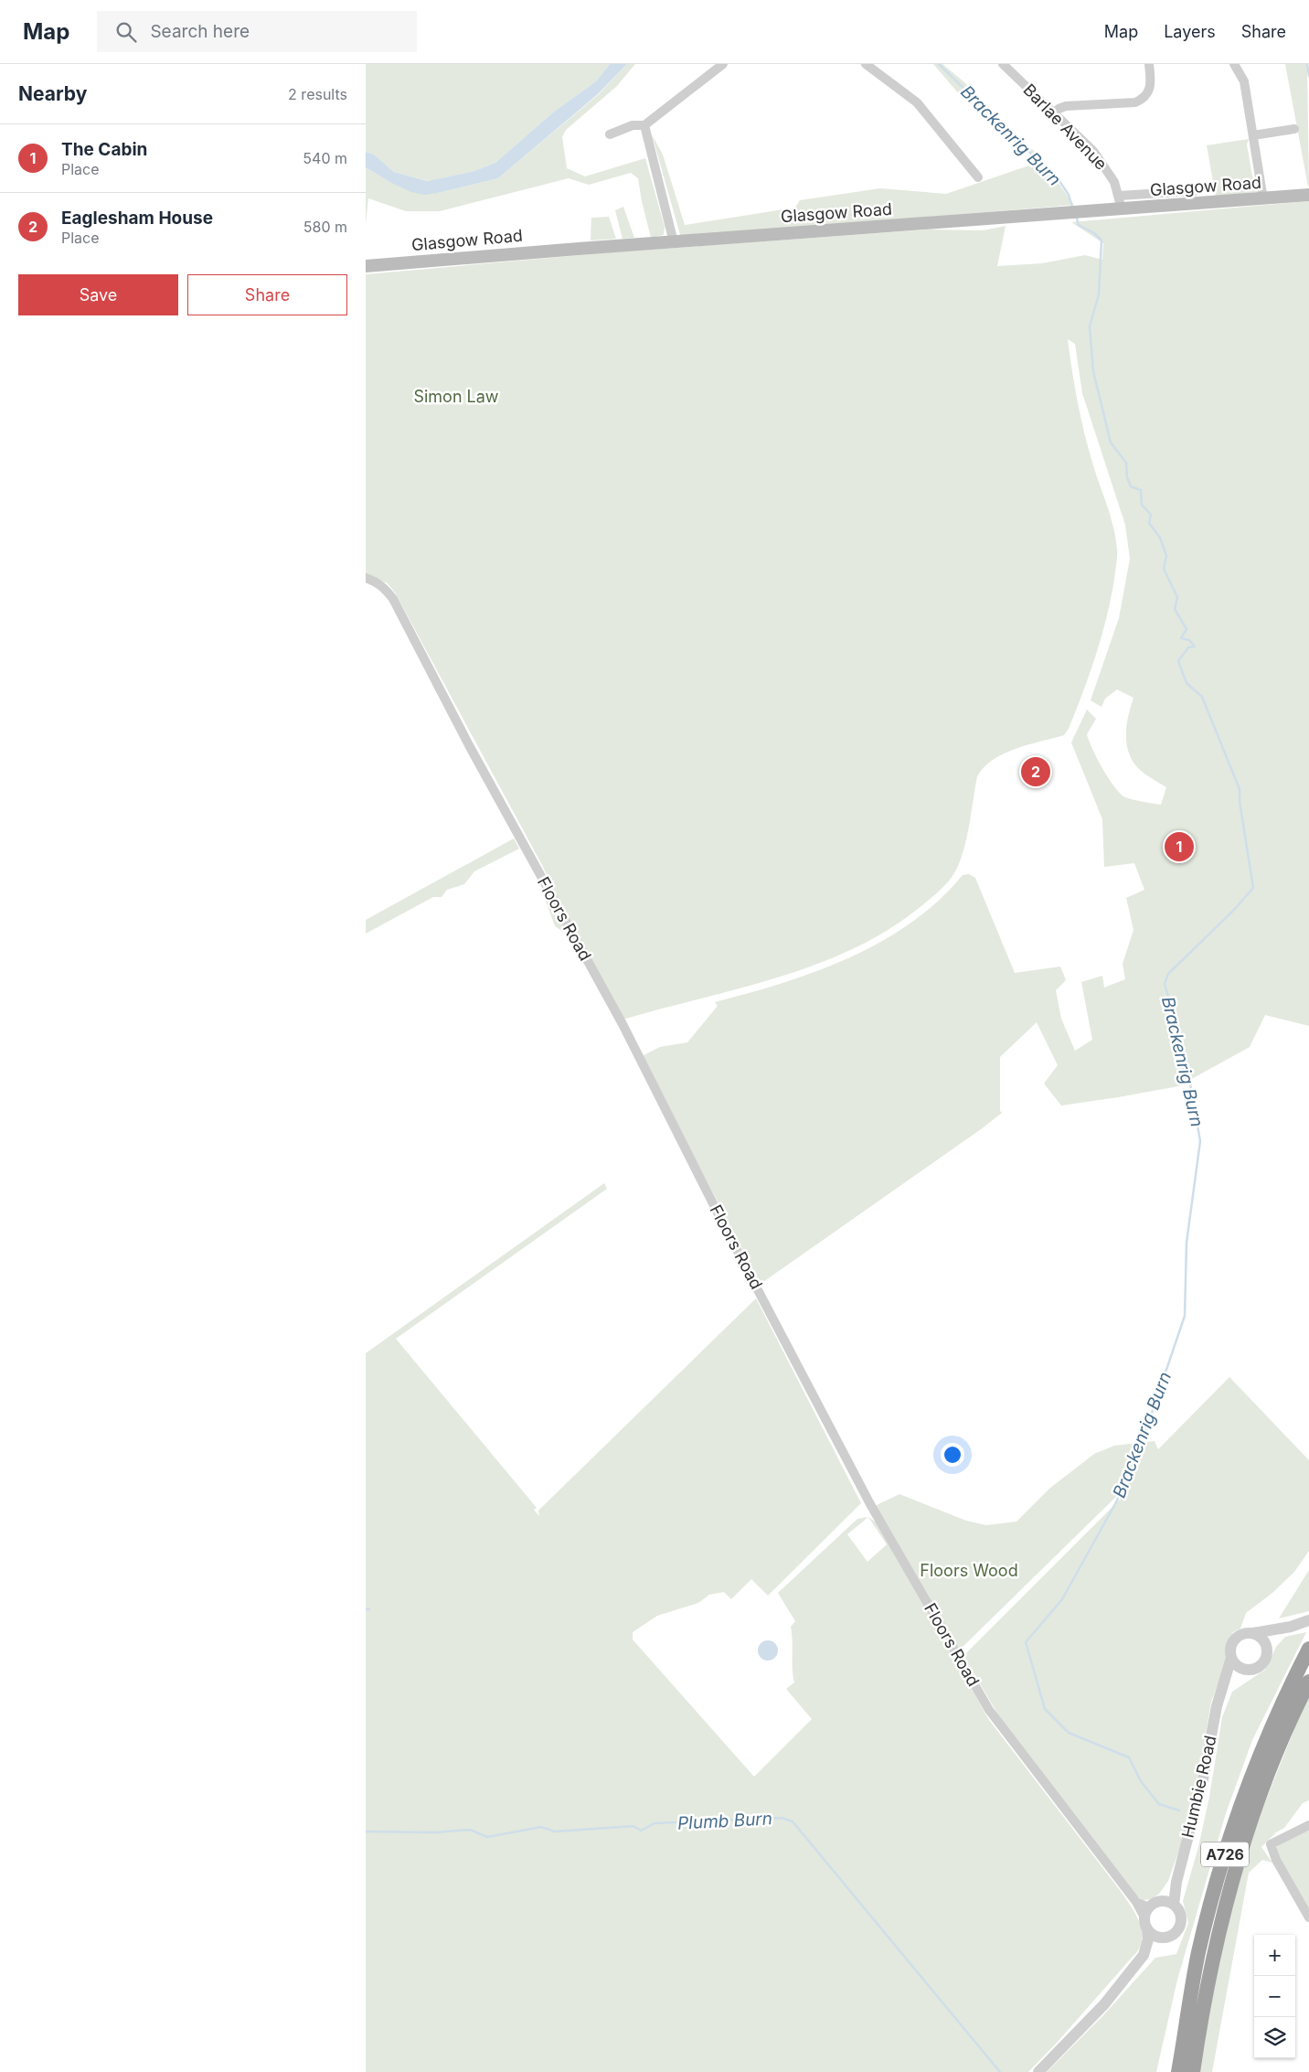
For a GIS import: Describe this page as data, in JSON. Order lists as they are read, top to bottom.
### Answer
{
  "streets": {
    "highway": ["A726"],
    "main road": ["Glasgow Road"],
    "street": ["Barlae Avenue", "Floors Road", "Humbie Road"]
  },
  "crossings": [
    ["Barlae Avenue", "Glasgow Road"],
    ["Floors Road", "Humbie Road"]
  ],
  "water": ["Brackenrig Burn", "Plumb Burn"],
  "parks": ["Simon Law", "Floors Wood"],
  "page": {
    "header": "Map",
    "search": "Search here",
    "nav": ["Map", "Layers", "Share"],
    "heading": ["Nearby", "2 results"],
    "list": [
      {
        "mark": "1",
        "name": "The Cabin",
        "note": "Place",
        "value": "540 m"
      },
      {
        "mark": "2",
        "name": "Eaglesham House",
        "note": "Place",
        "value": "580 m"
      }
    ],
    "buttons": ["Save", "Share"],
    "pins": ["2", "1"],
    "map_buttons": ["+", "−"]
  }
}
